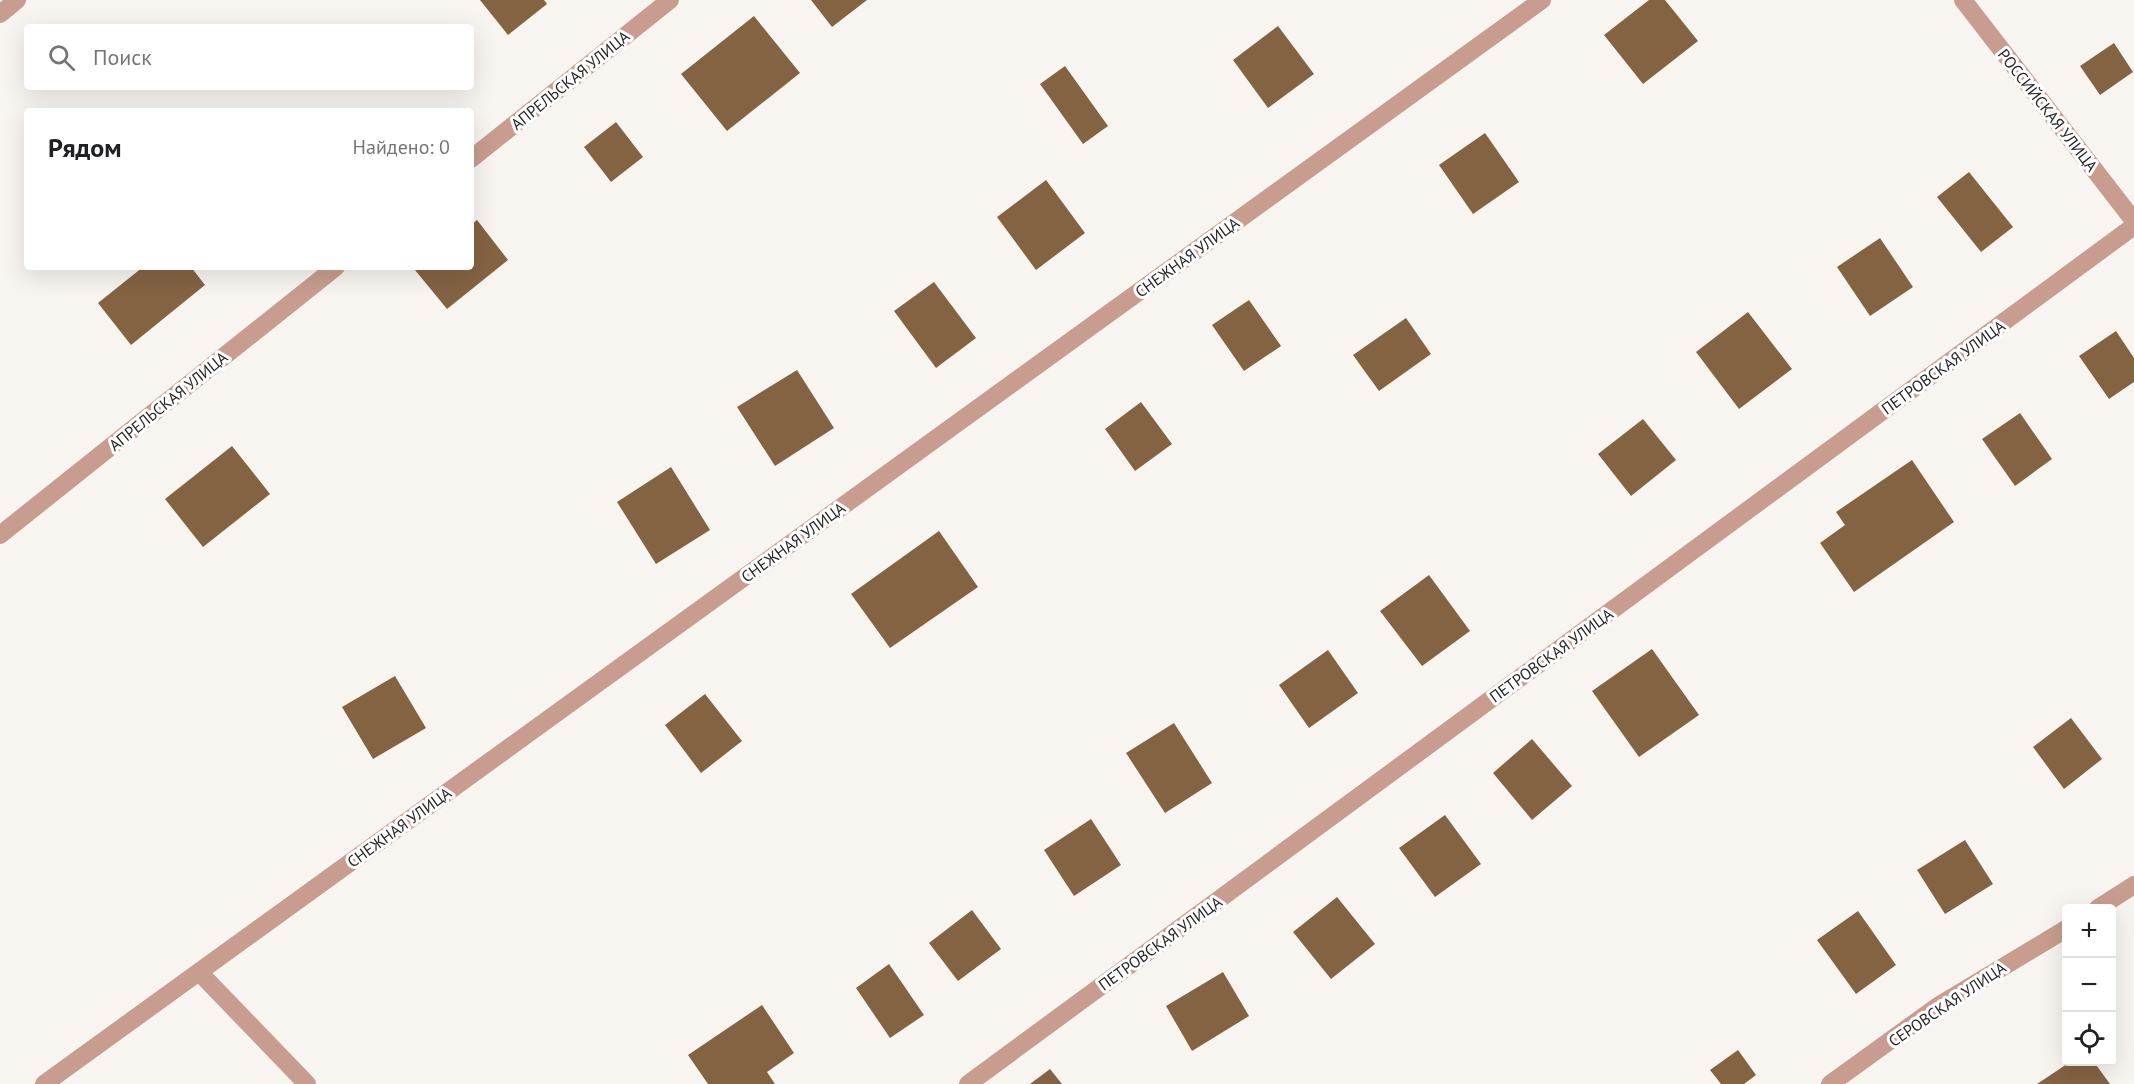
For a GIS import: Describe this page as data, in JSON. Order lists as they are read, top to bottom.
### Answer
{
  "streets": {
    "street": [
      "АПРЕЛЬСКАЯ УЛИЦА",
      "РОССИЙСКАЯ УЛИЦА",
      "СНЕЖНАЯ УЛИЦА",
      "ПЕТРОВСКАЯ УЛИЦА",
      "СЕРОВСКАЯ УЛИЦА"
    ]
  },
  "page": {
    "search": "Поиск",
    "heading": ["Рядом", "Найдено: 0"],
    "map_buttons": ["+", "−"]
  }
}
